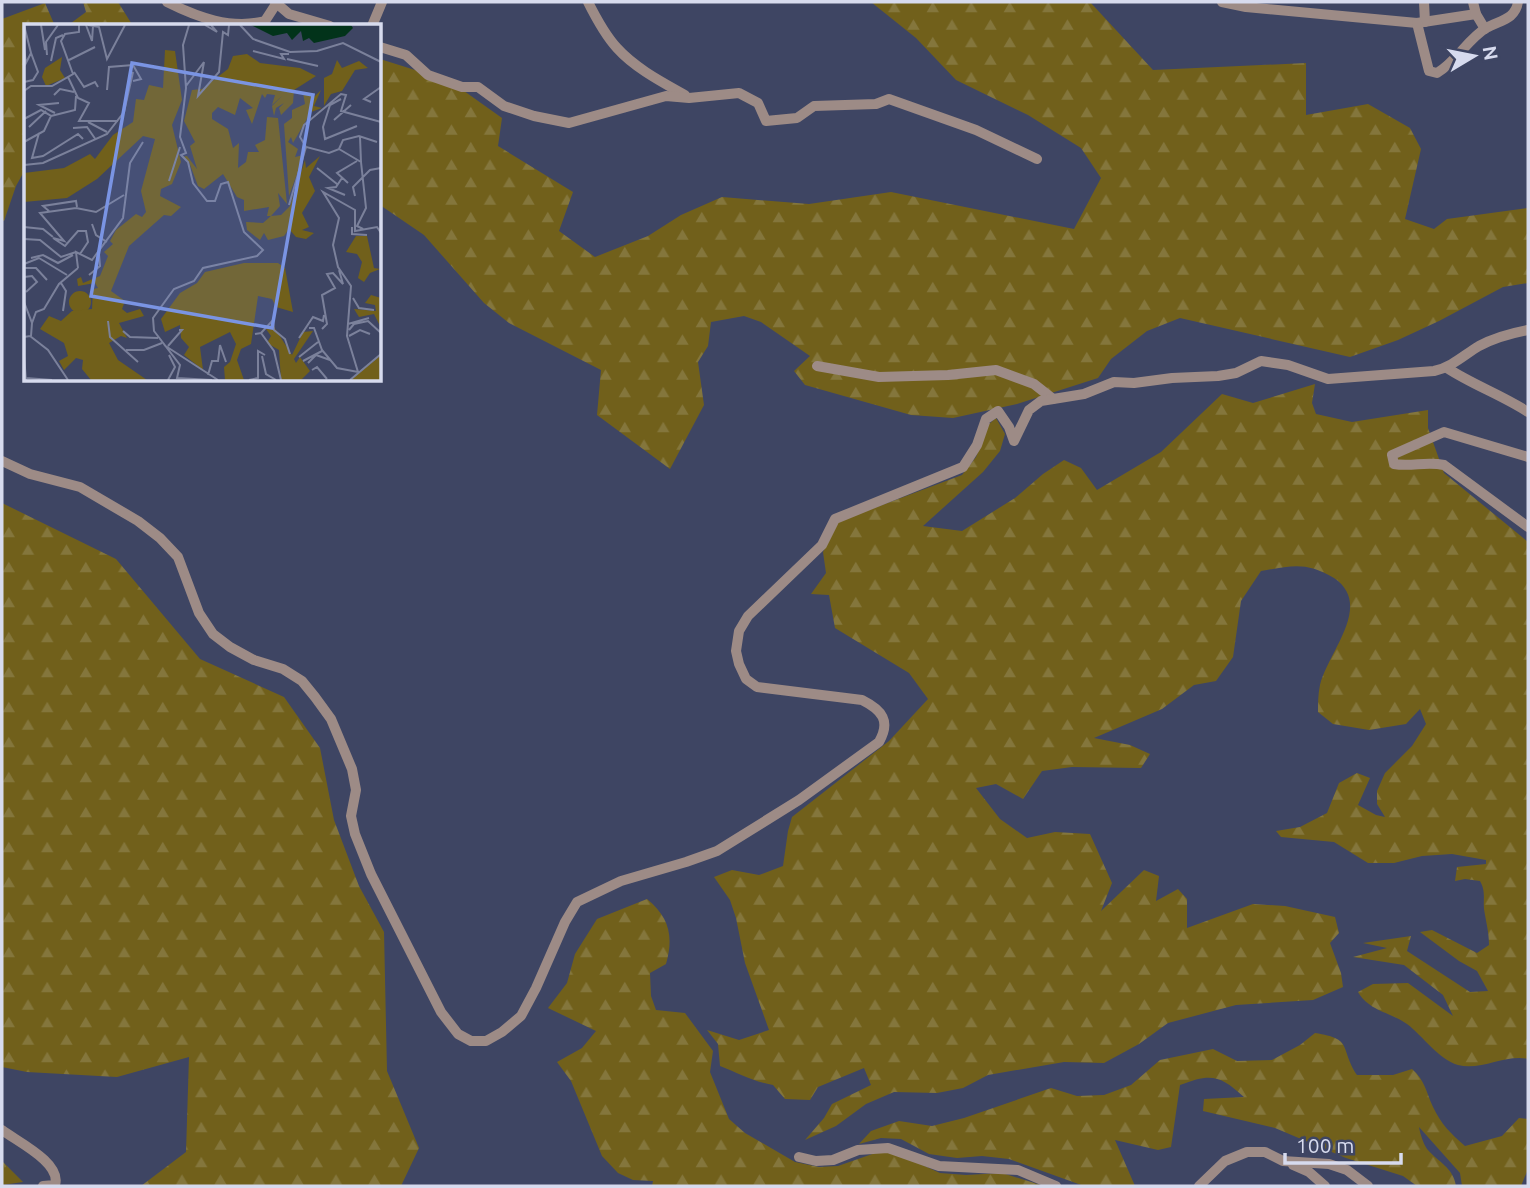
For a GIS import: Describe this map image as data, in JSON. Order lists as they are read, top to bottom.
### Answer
{
  "scale_bar": "100 m",
  "north": "right"
}
